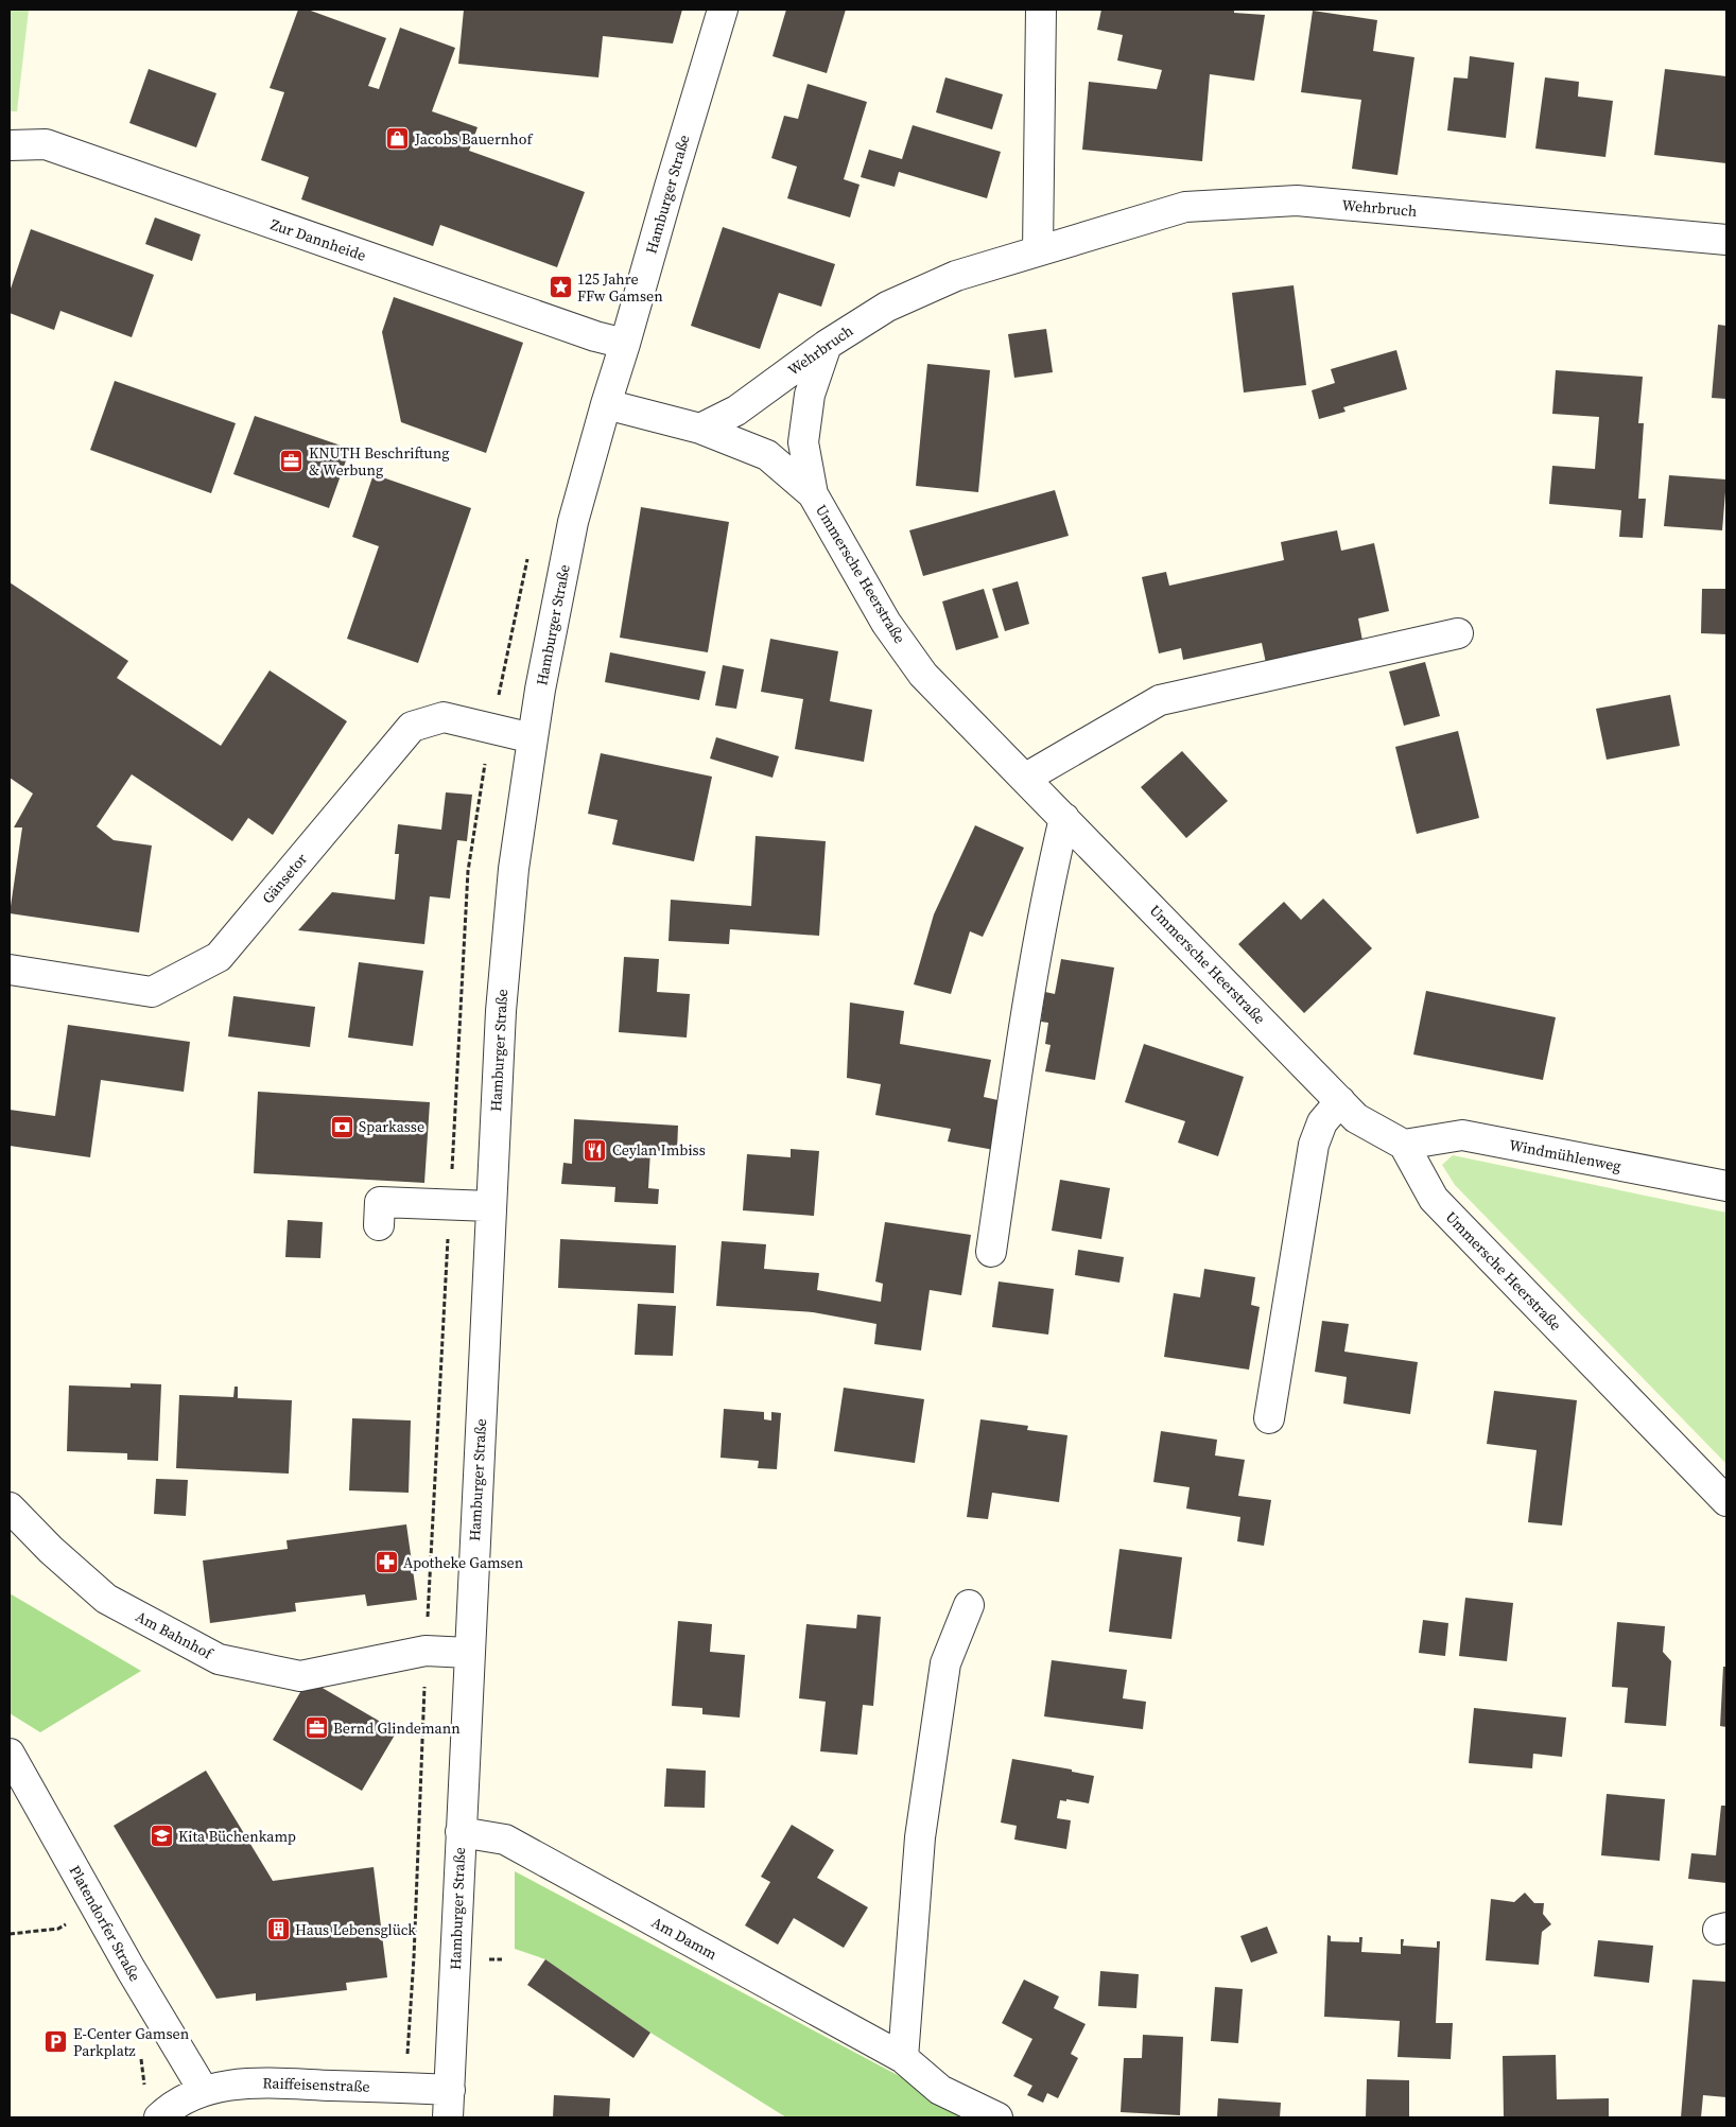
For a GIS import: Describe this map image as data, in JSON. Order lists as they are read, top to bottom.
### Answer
{
  "streets": {
    "street": [
      "Hamburger Straße",
      "Wehrbruch",
      "Zur Dannheide",
      "Ummersche Heerstraße",
      "Gänsetor",
      "Windmühlenweg",
      "Am Bahnhof",
      "Platendorfer Straße",
      "Am Damm",
      "Raiffeisenstraße"
    ]
  },
  "crossings": [
    ["Hamburger Straße", "Zur Dannheide"],
    ["Hamburger Straße", "Gänsetor"],
    ["Hamburger Straße", "Am Bahnhof"],
    ["Hamburger Straße", "Am Damm"],
    ["Hamburger Straße", "Raiffeisenstraße"],
    ["Wehrbruch", "Ummersche Heerstraße"],
    ["Ummersche Heerstraße", "Windmühlenweg"],
    ["Platendorfer Straße", "Raiffeisenstraße"]
  ],
  "places": {
    "shop": ["Jacobs Bauernhof"],
    "place": ["125 Jahre FFw Gamsen"],
    "office": ["KNUTH Beschriftung & Werbung", "Bernd Glindemann"],
    "bank": ["Sparkasse"],
    "restaurant": ["Ceylan Imbiss"],
    "pharmacy": ["Apotheke Gamsen"],
    "school or university": ["Kita Büchenkamp"],
    "building": ["Haus Lebensglück"],
    "parking": ["E-Center Gamsen Parkplatz"]
  }
}
